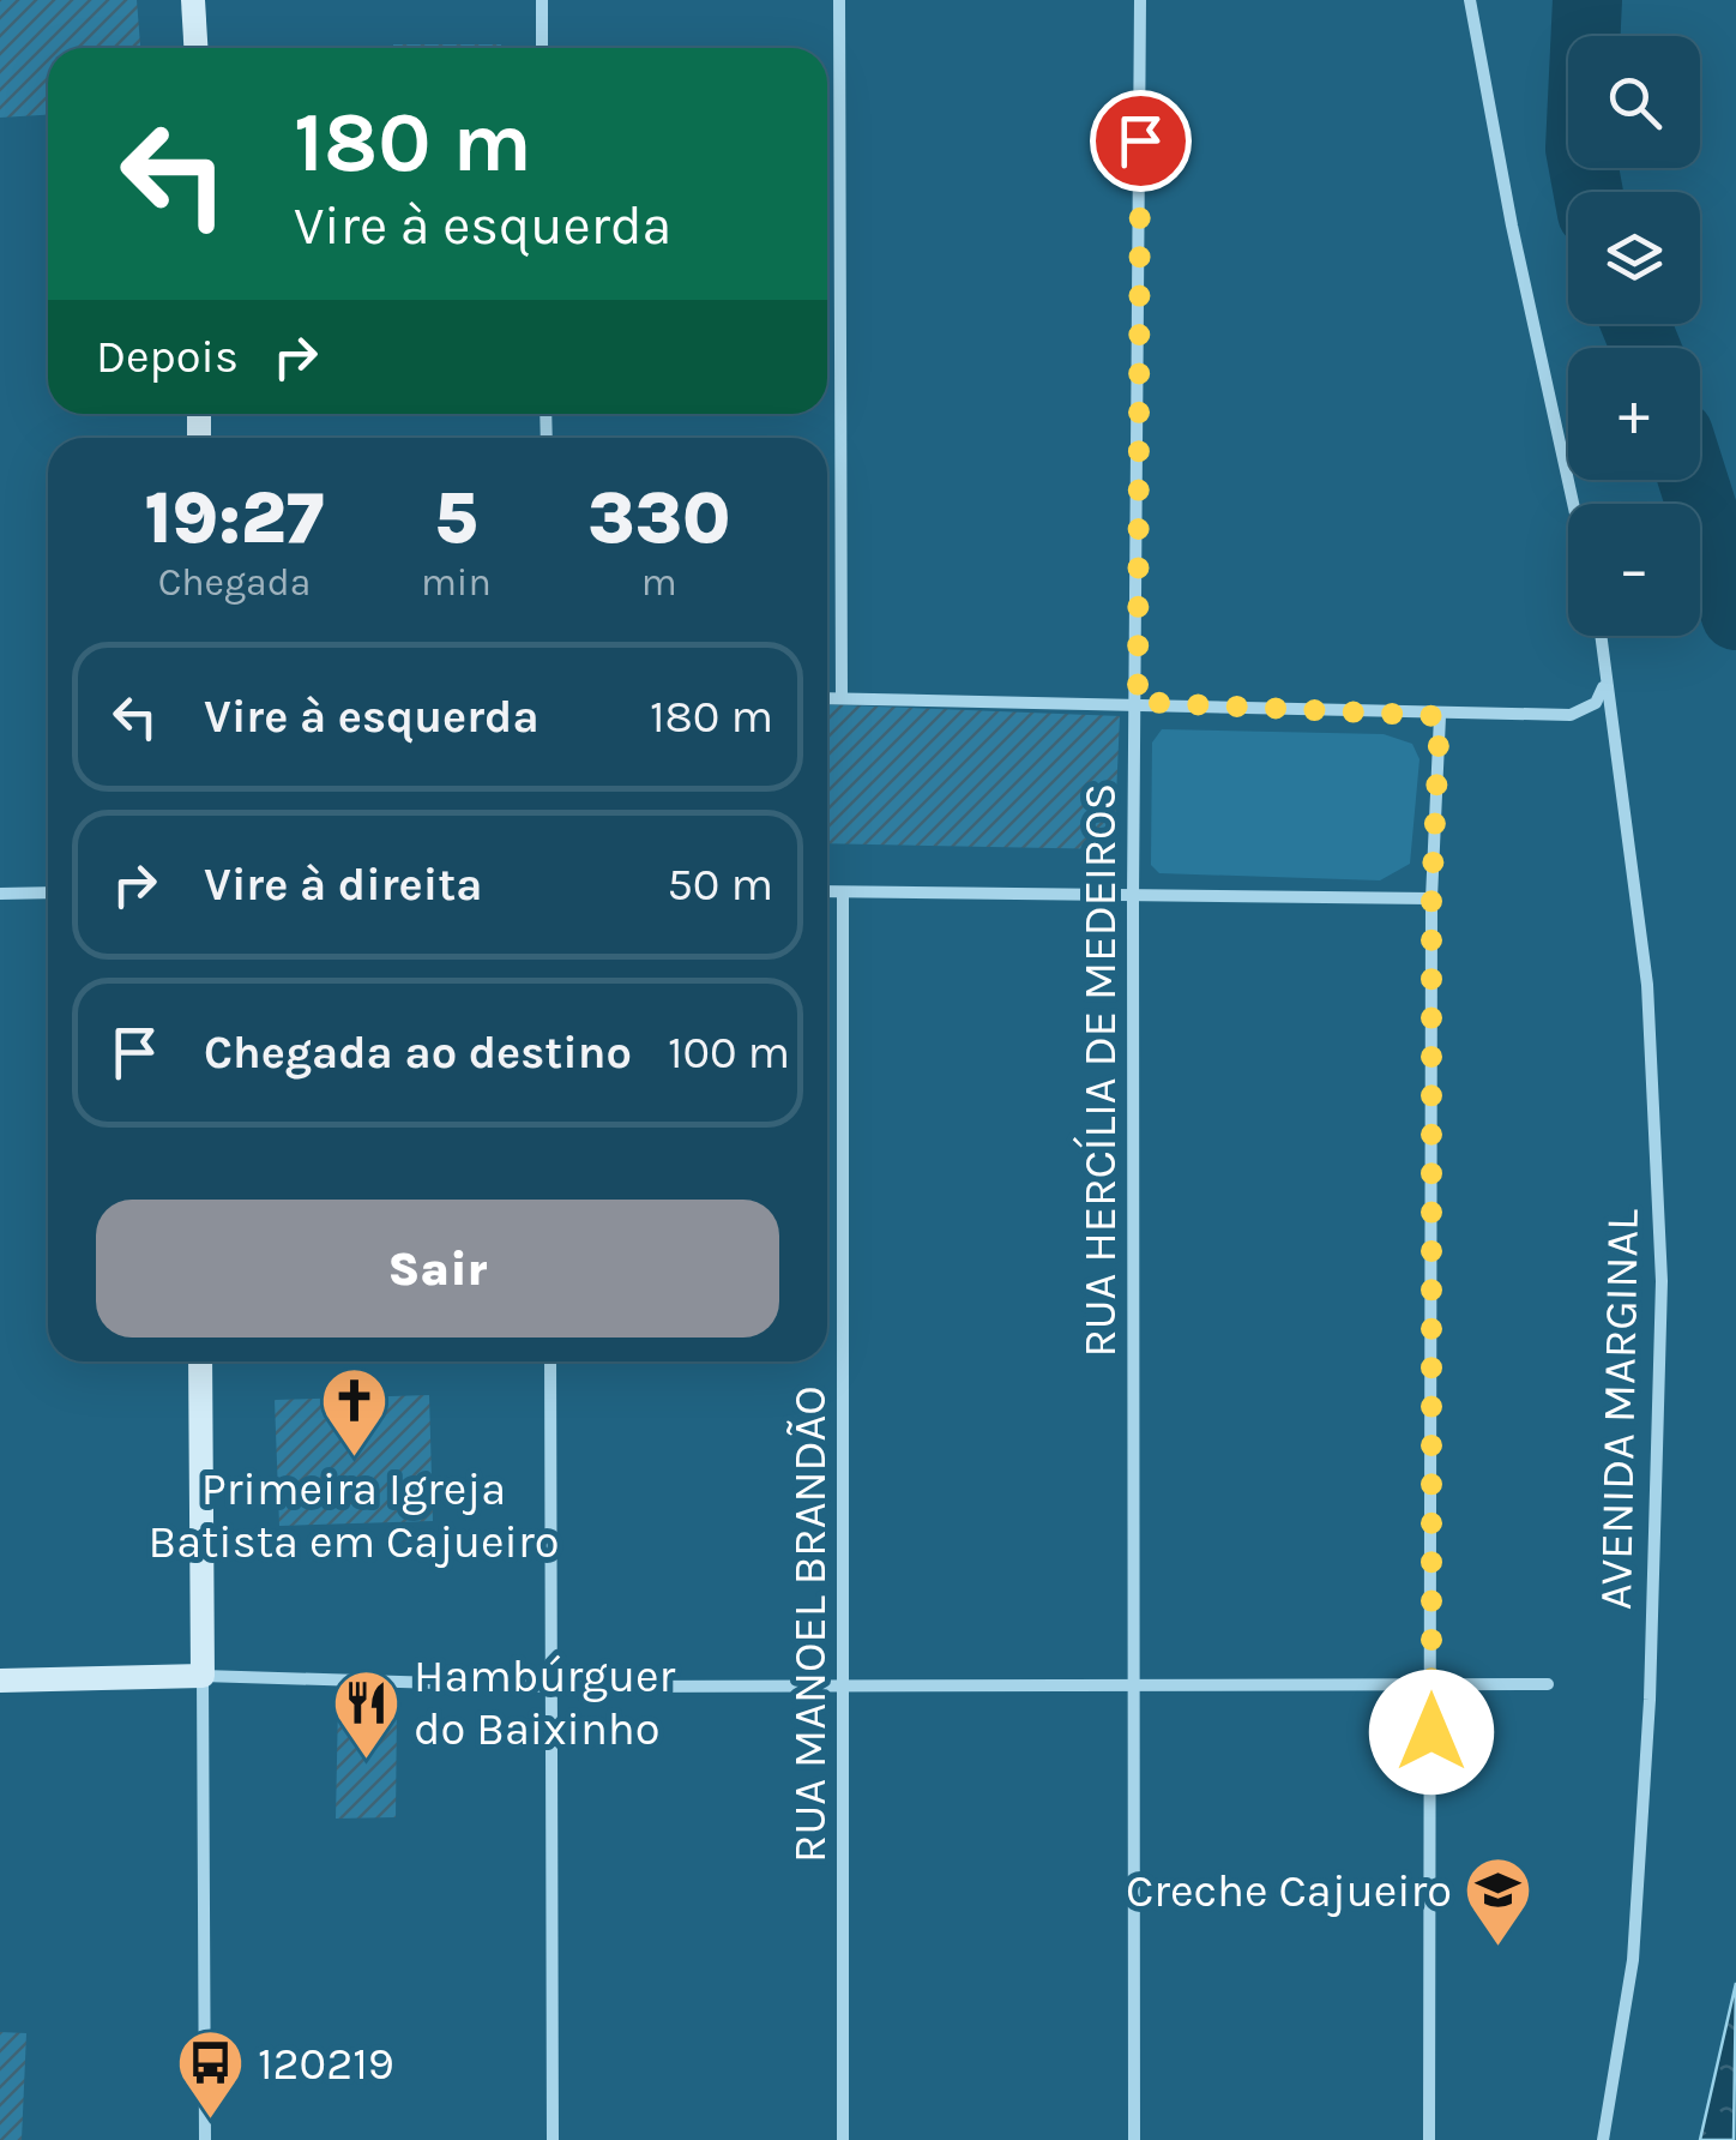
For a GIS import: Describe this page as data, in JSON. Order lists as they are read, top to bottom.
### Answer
{
  "streets": {
    "street": ["RUA HERCÍLIA DE MEDEIROS", "AVENIDA MARGINAL", "RUA MANOEL BRANDÃO"]
  },
  "places": {
    "church": ["Primeira Igreja Batista em Cajueiro"],
    "restaurant": ["Hambúrguer do Baixinho"],
    "school or university": ["Creche Cajueiro"],
    "bus stop": ["120219"]
  },
  "page": {
    "map_buttons": ["+", "−"],
    "turn": ["180 m", "Vire à esquerda"],
    "then": "Depois",
    "eta": [
      "19:27",
      "Chegada",
      "5",
      "min",
      "330",
      "m"
    ],
    "list": [
      {
        "name": "Vire à esquerda",
        "value": "180 m"
      },
      {
        "name": "Vire à direita",
        "value": "50 m"
      },
      {
        "name": "Chegada ao destino",
        "value": "100 m"
      }
    ],
    "buttons": "Sair"
  }
}
